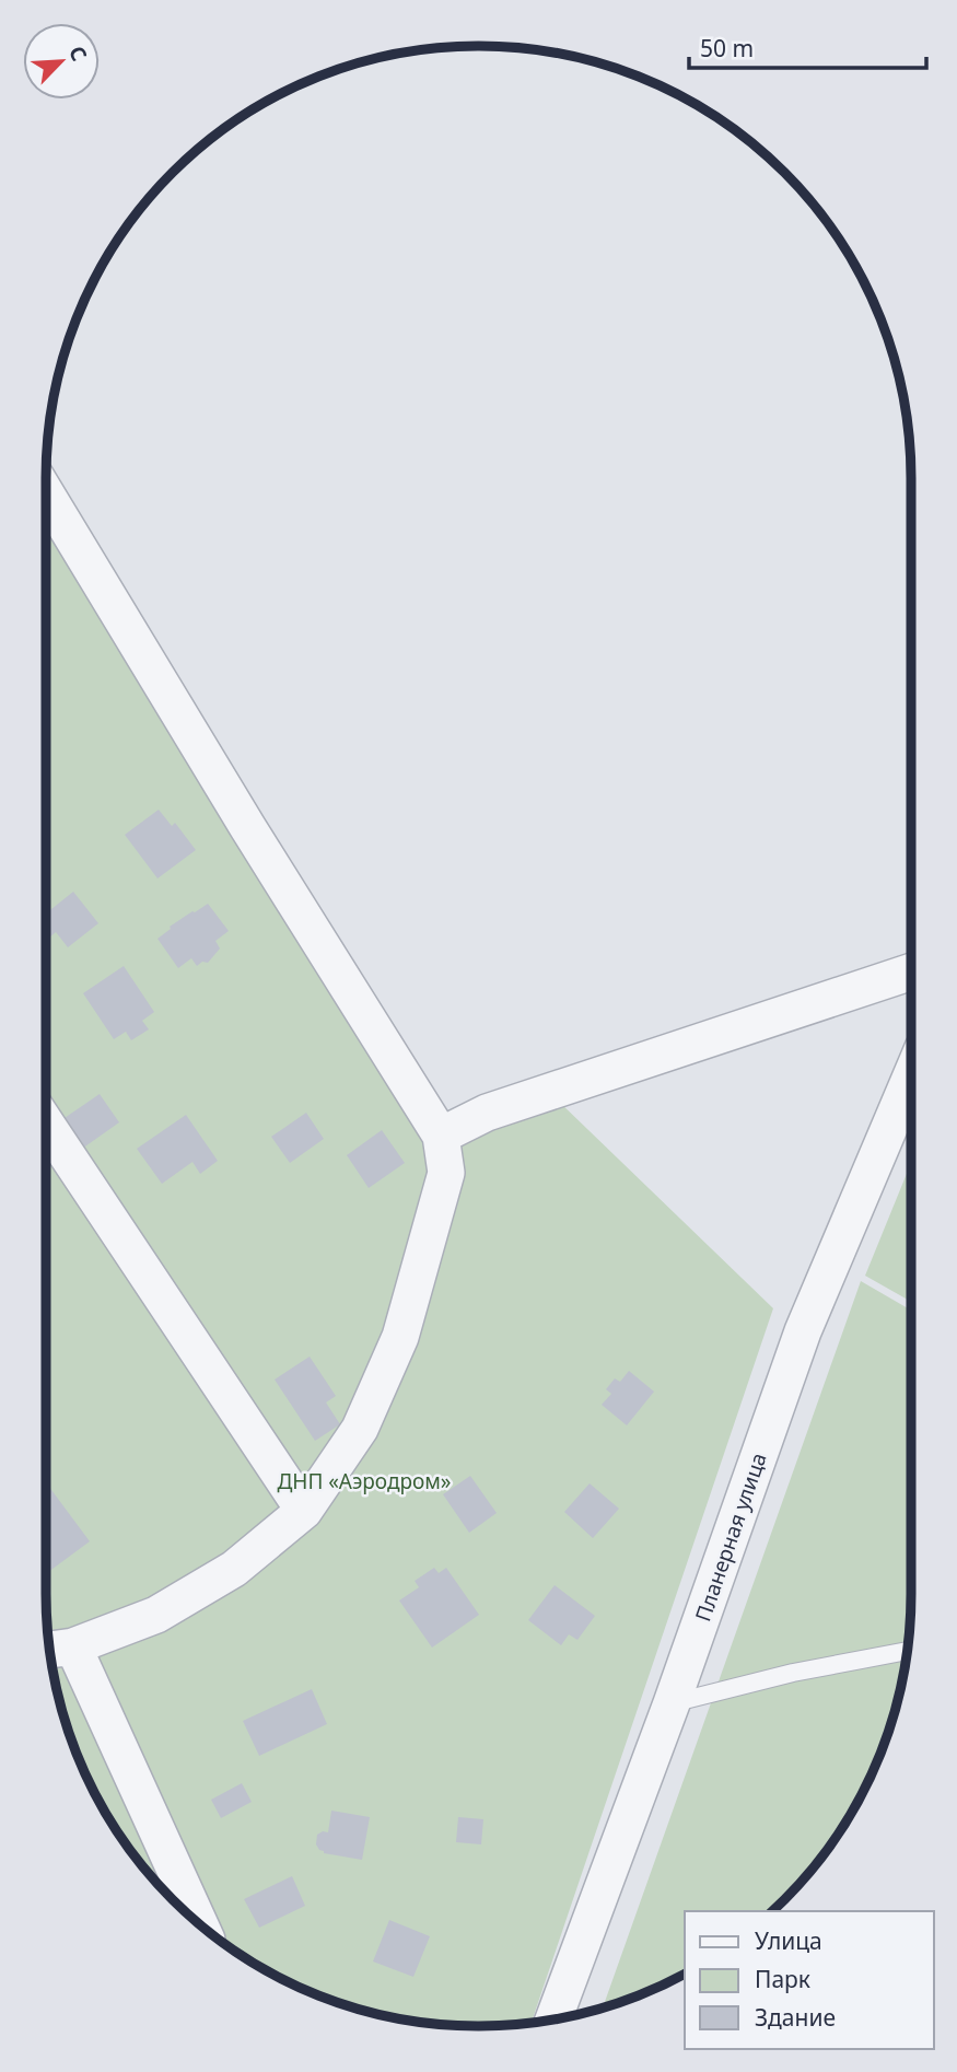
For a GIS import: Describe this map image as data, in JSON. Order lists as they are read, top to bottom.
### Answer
{
  "streets": {
    "street": ["Планерная улица"]
  },
  "parks": ["ДНП «Аэродром»"],
  "legend": ["Улица", "Парк", "Здание"],
  "scale_bar": "50 m",
  "north": "top right"
}
